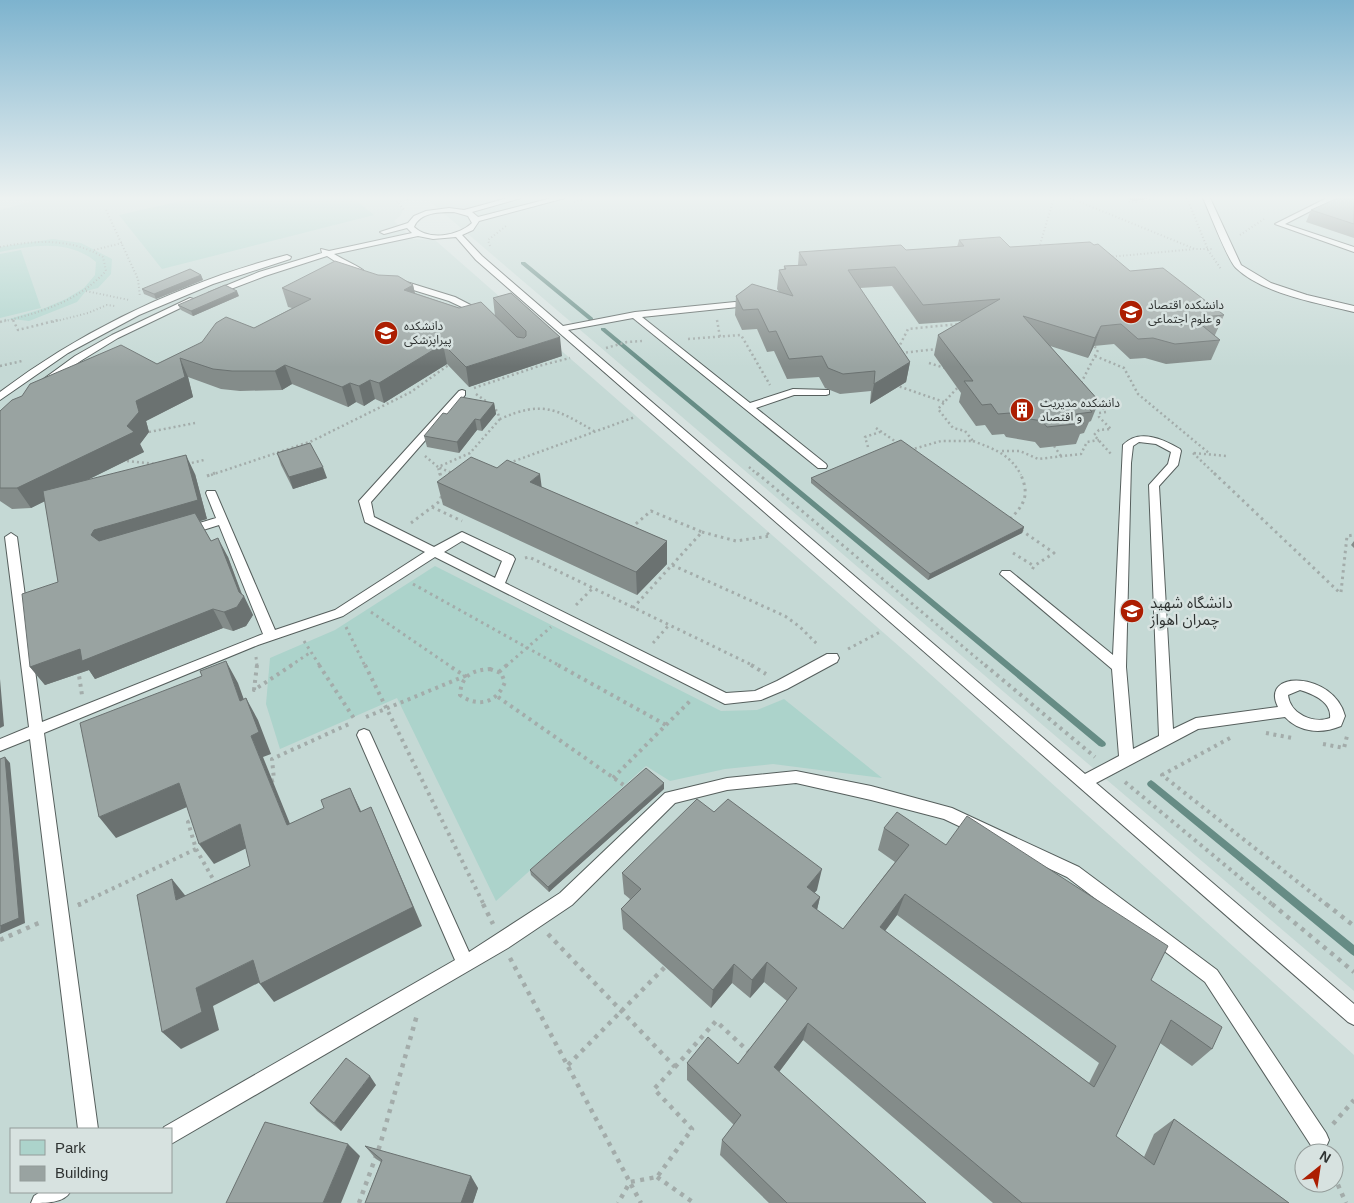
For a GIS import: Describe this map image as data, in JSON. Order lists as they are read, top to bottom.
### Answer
{
  "places": {
    "school or university": ["دانشکده اقتصاد و علوم اجتماعی", "دانشکده پیراپزشکی", "دانشگاه شهید چمران اهواز"],
    "building": ["دانشکده مدیریت و اقتصاد"]
  },
  "legend": ["Park", "Building"],
  "north": "top right"
}
